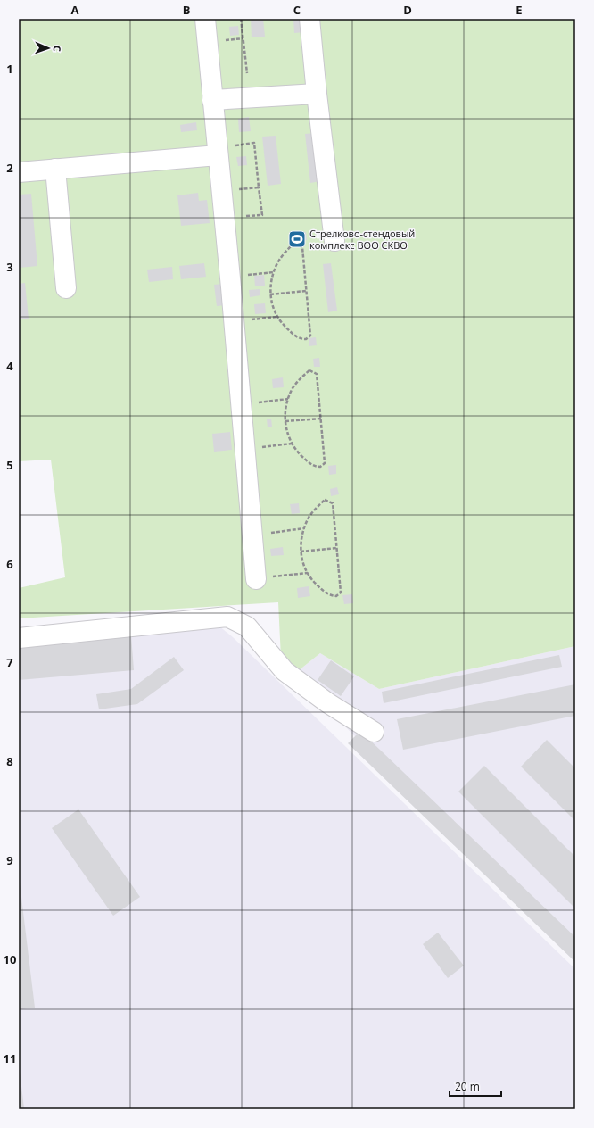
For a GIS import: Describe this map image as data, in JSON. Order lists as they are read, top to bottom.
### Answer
{
  "places": {
    "sports": ["Стрелково-стендовый комплекс ВОО СКВО"]
  },
  "scale_bar": "20 m",
  "north": "right",
  "grid": {
    "columns": [
      "A",
      "B",
      "C",
      "D",
      "E"
    ],
    "rows": [
      "1",
      "2",
      "3",
      "4",
      "5",
      "6",
      "7",
      "8",
      "9",
      "10",
      "11"
    ]
  }
}
